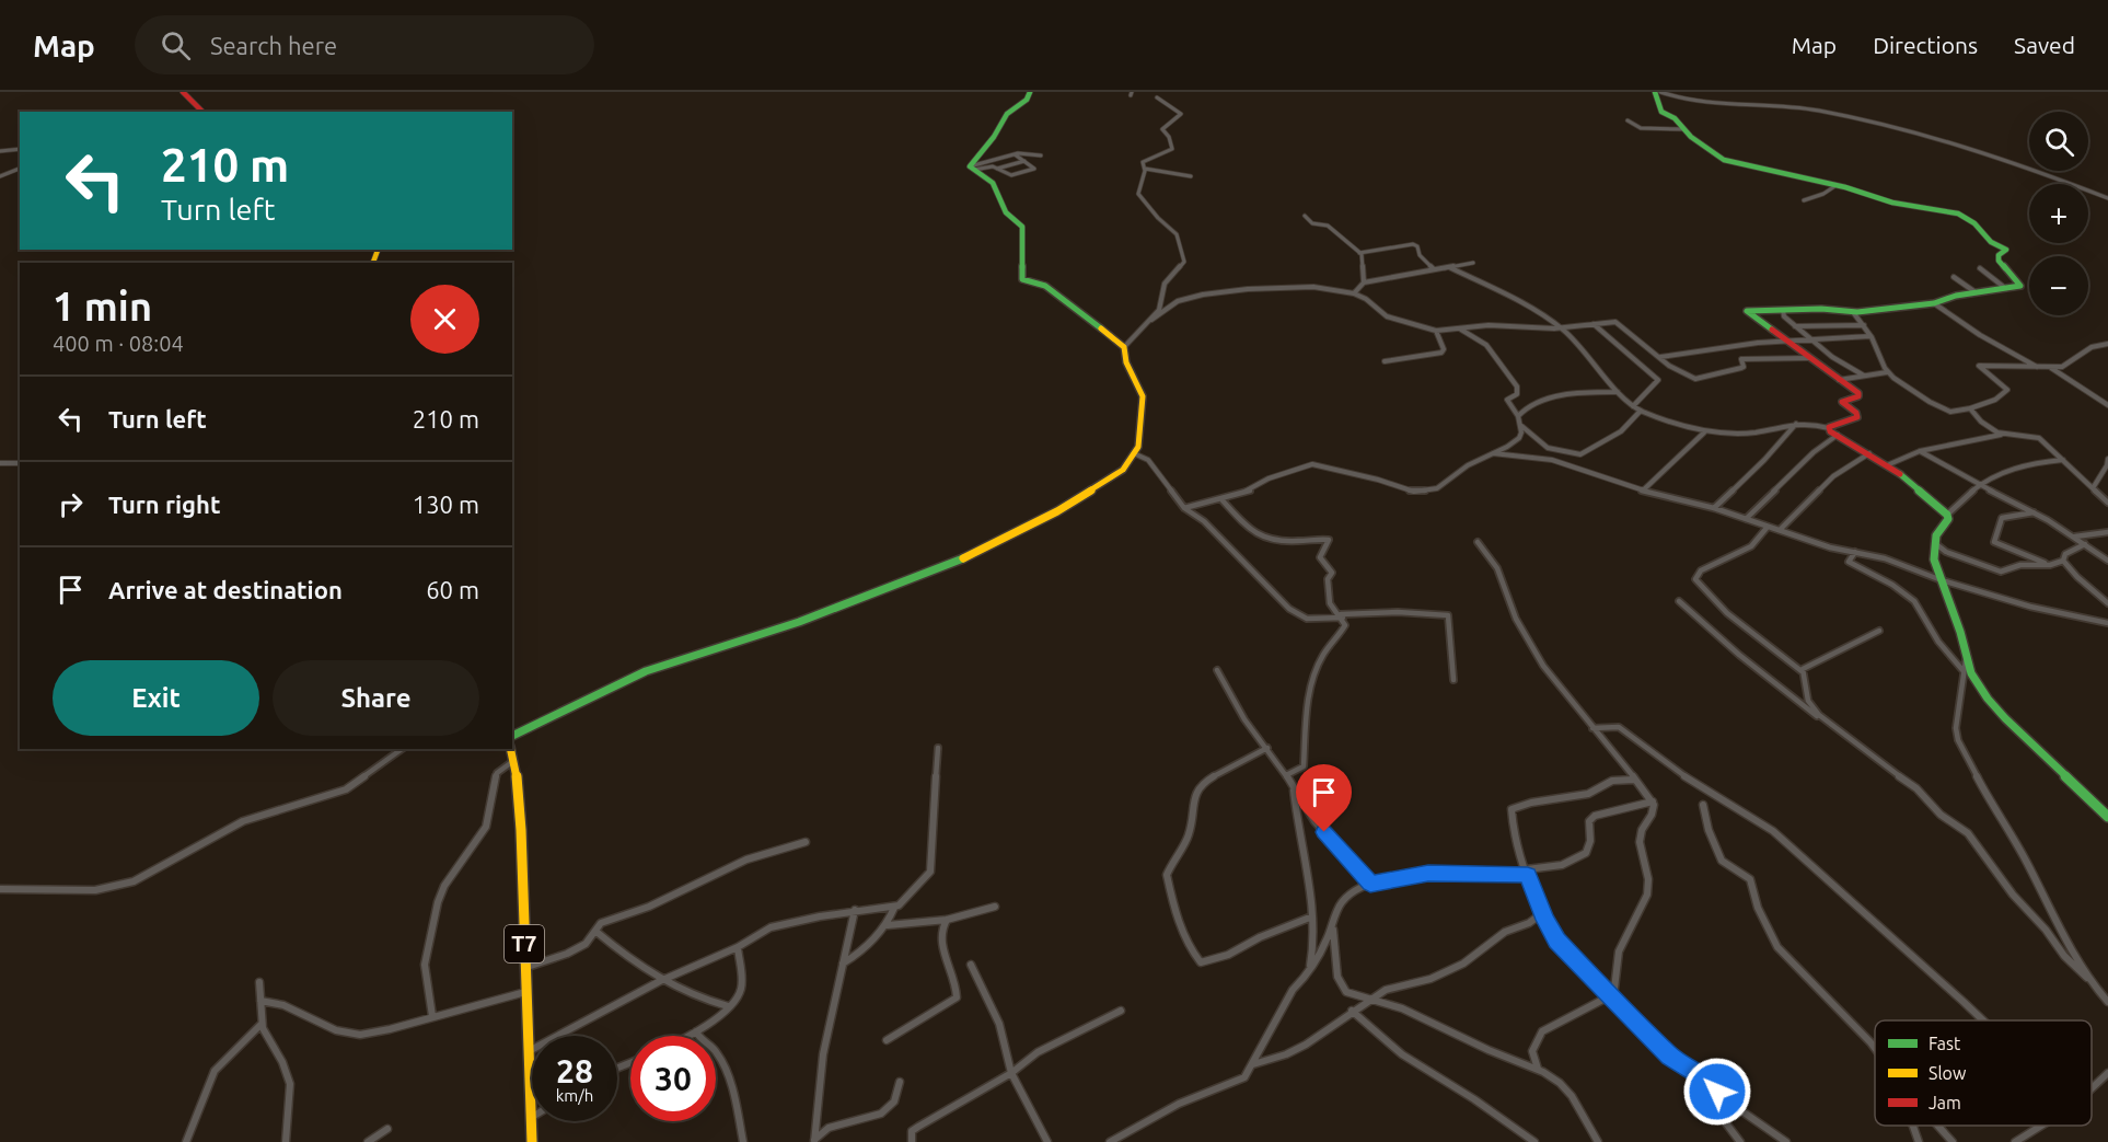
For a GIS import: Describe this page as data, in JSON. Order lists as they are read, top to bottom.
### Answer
{
  "streets": {
    "main road": ["T7"]
  },
  "legend": ["Fast", "Slow", "Jam"],
  "page": {
    "header": "Map",
    "search": "Search here",
    "nav": ["Map", "Directions", "Saved"],
    "map_buttons": ["+", "−"],
    "turn": ["210 m", "Turn left"],
    "heading": ["1 min", "400 m · 08:04"],
    "list": [
      {
        "name": "Turn left",
        "value": "210 m"
      },
      {
        "name": "Turn right",
        "value": "130 m"
      },
      {
        "name": "Arrive at destination",
        "value": "60 m"
      }
    ],
    "buttons": ["Exit", "Share"],
    "speed": "28 km/h",
    "limit": "30"
  }
}
